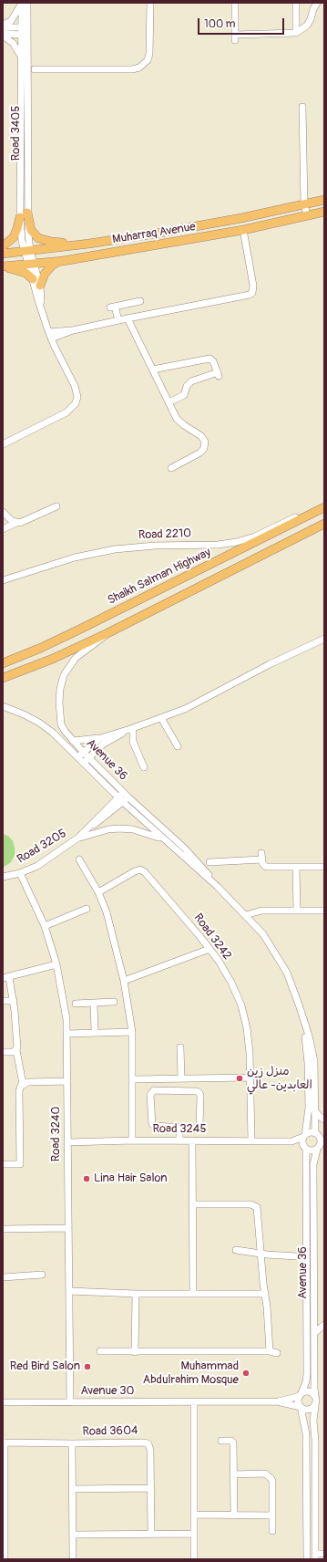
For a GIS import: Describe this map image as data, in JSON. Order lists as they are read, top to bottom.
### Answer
{
  "streets": {
    "main road": ["Muharraq Avenue", "Shaikh Salman Highway"],
    "street": [
      "Road 3405",
      "Road 2210",
      "Avenue 36",
      "Road 3205",
      "Road 3242",
      "Road 3245",
      "Road 3240",
      "Avenue 30",
      "Road 3604"
    ]
  },
  "crossings": [
    ["Road 3405", "Muharraq Avenue"],
    ["Avenue 36", "Road 3205"],
    ["Avenue 36", "Road 3245"],
    ["Avenue 36", "Avenue 30"],
    ["Road 3205", "Road 3240"],
    ["Road 3242", "Road 3245"],
    ["Road 3245", "Road 3240"],
    ["Road 3240", "Avenue 30"]
  ],
  "places": [
    "منزل زين العابدين- عالي",
    "Lina Hair Salon",
    "Red Bird Salon",
    "Muhammad Abdulrahim Mosque"
  ],
  "scale_bar": "100 m"
}
